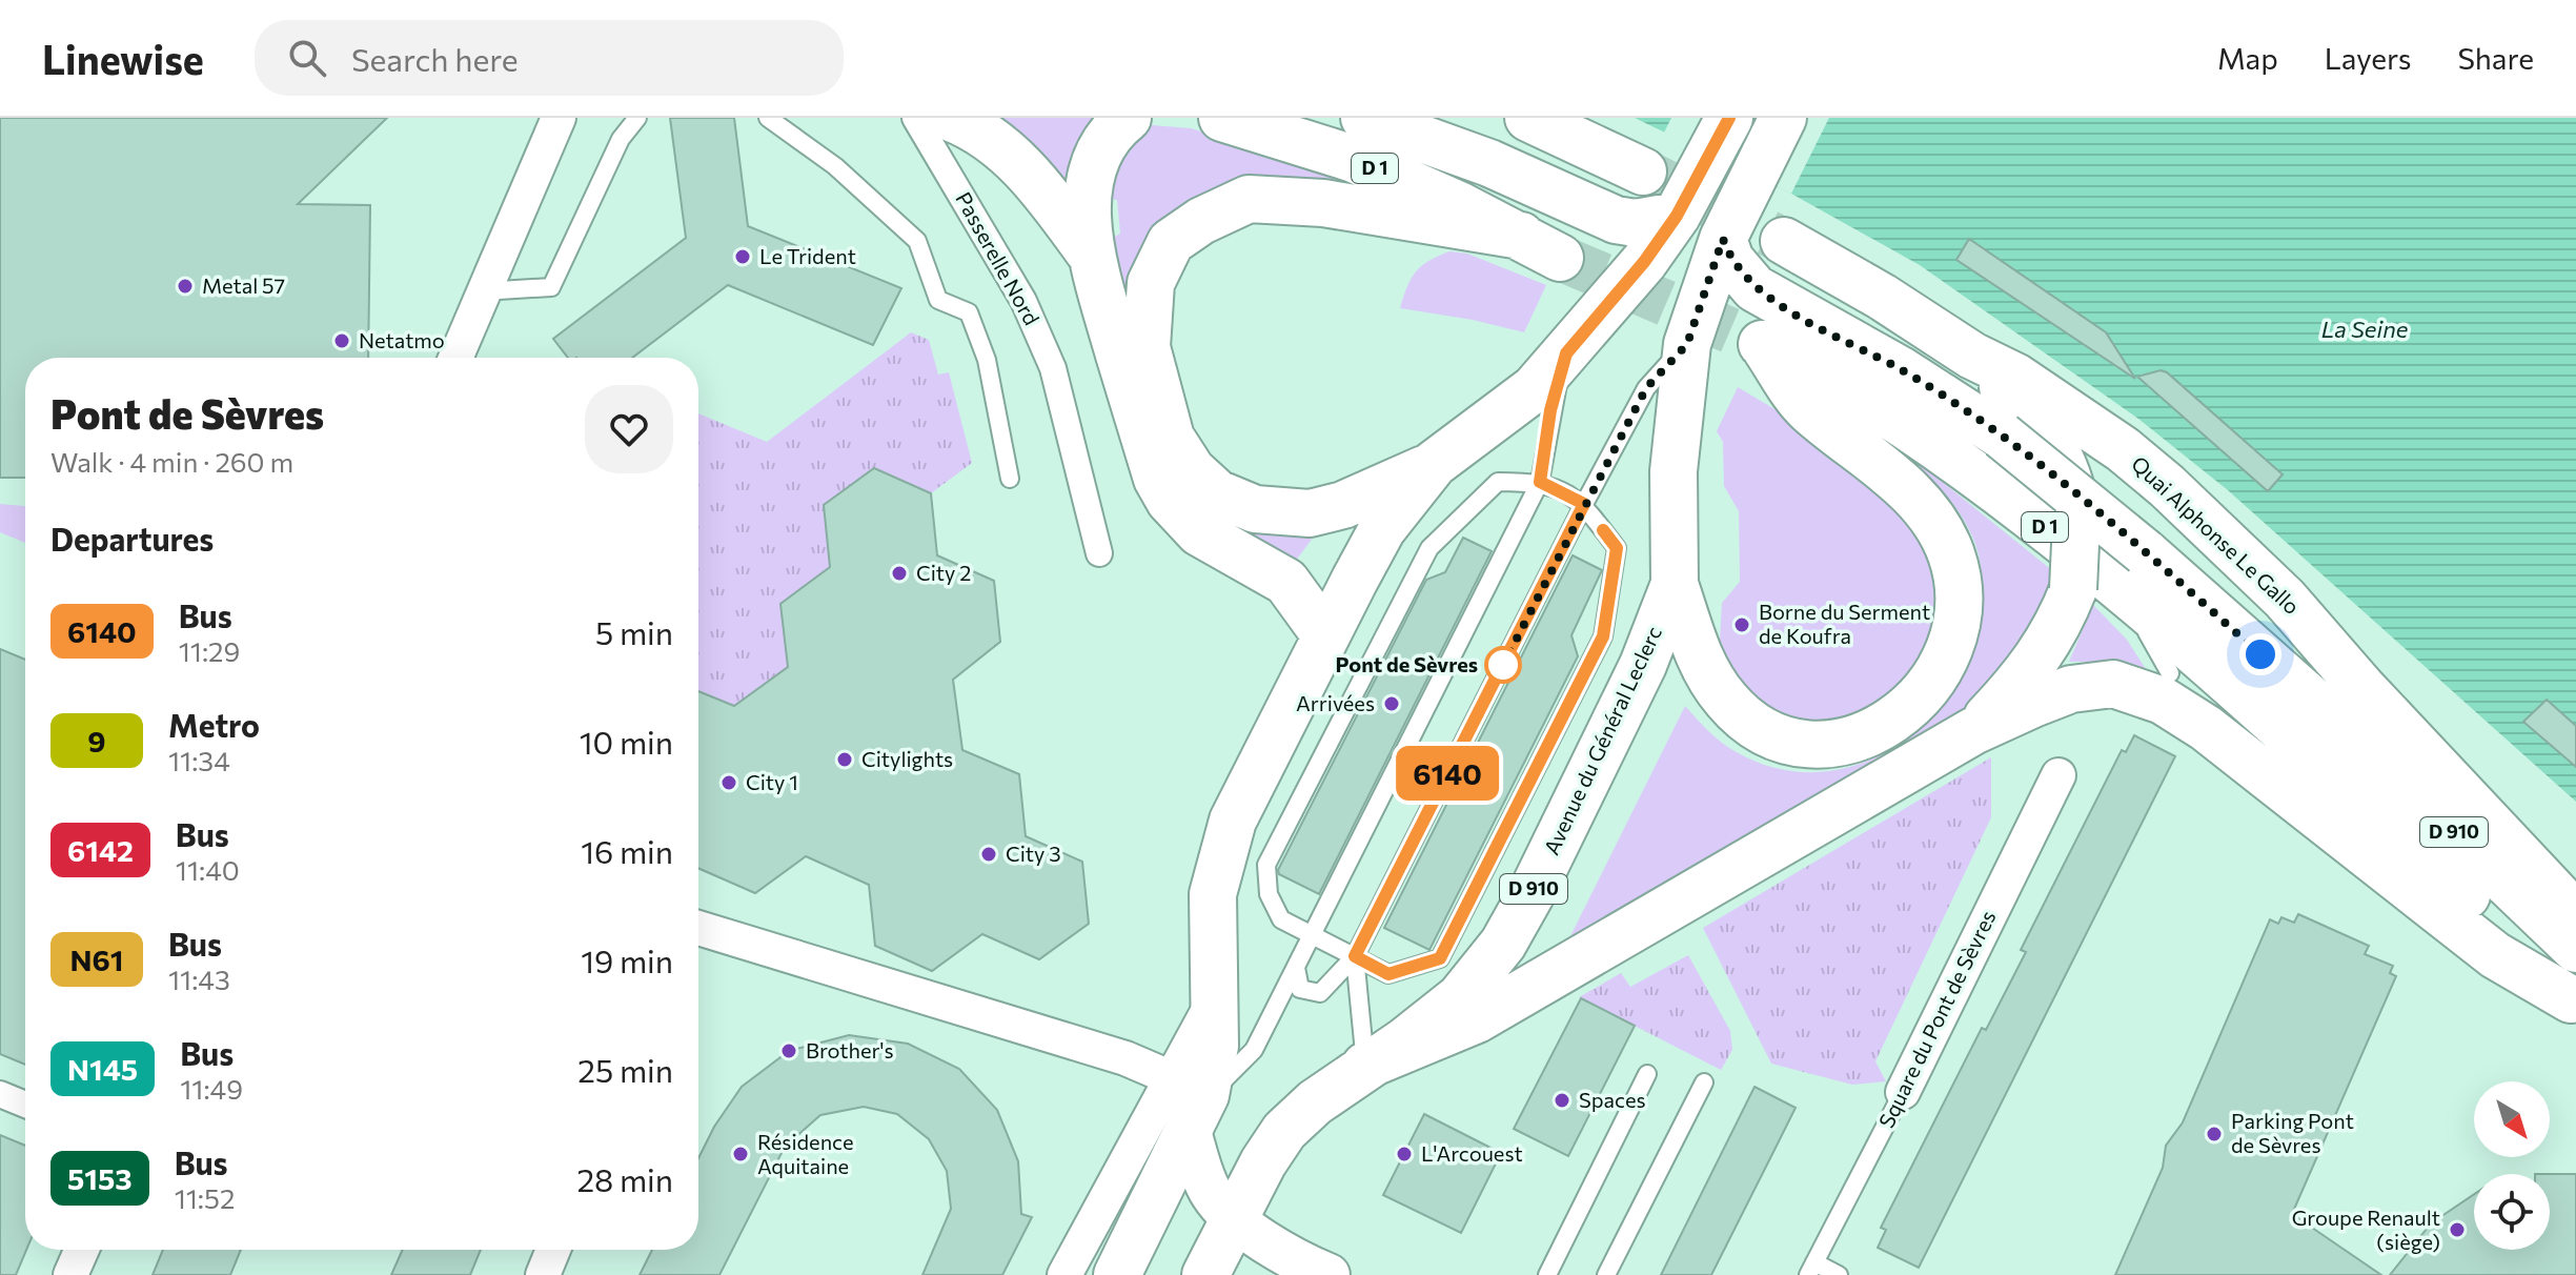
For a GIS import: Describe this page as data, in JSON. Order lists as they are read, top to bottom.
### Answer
{
  "streets": {
    "main road": [
      "D 1",
      "Quai Alphonse Le Gallo",
      "Avenue du Général Leclerc",
      "D 910"
    ],
    "street": ["Passerelle Nord", "Square du Pont de Sèvres"]
  },
  "crossings": [
    ["D 1", "Avenue du Général Leclerc"],
    ["Avenue du Général Leclerc", "D 910"]
  ],
  "water": ["La Seine"],
  "places": [
    "Le Trident",
    "Metal 57",
    "Netatmo",
    "City 2",
    "Borne du Serment de Koufra",
    "Pont de Sèvres",
    "Arrivées",
    "Citylights",
    "City 1",
    "City 3",
    "Brother's",
    "Spaces",
    "Parking Pont de Sèvres",
    "Résidence Aquitaine",
    "L'Arcouest",
    "Groupe Renault (siège)"
  ],
  "lines": ["bus line 6140"],
  "north": "bottom right",
  "page": {
    "header": "Linewise",
    "search": "Search here",
    "nav": ["Map", "Layers", "Share"],
    "on_map": "6140",
    "heading": [
      ["Pont de Sèvres", "Walk · 4 min · 260 m"],
      "Departures"
    ],
    "list": [
      {
        "mark": "6140",
        "name": "Bus",
        "note": "11:29",
        "value": "5 min"
      },
      {
        "mark": "9",
        "name": "Metro",
        "note": "11:34",
        "value": "10 min"
      },
      {
        "mark": "6142",
        "name": "Bus",
        "note": "11:40",
        "value": "16 min"
      },
      {
        "mark": "N61",
        "name": "Bus",
        "note": "11:43",
        "value": "19 min"
      },
      {
        "mark": "N145",
        "name": "Bus",
        "note": "11:49",
        "value": "25 min"
      },
      {
        "mark": "5153",
        "name": "Bus",
        "note": "11:52",
        "value": "28 min"
      }
    ]
  }
}
